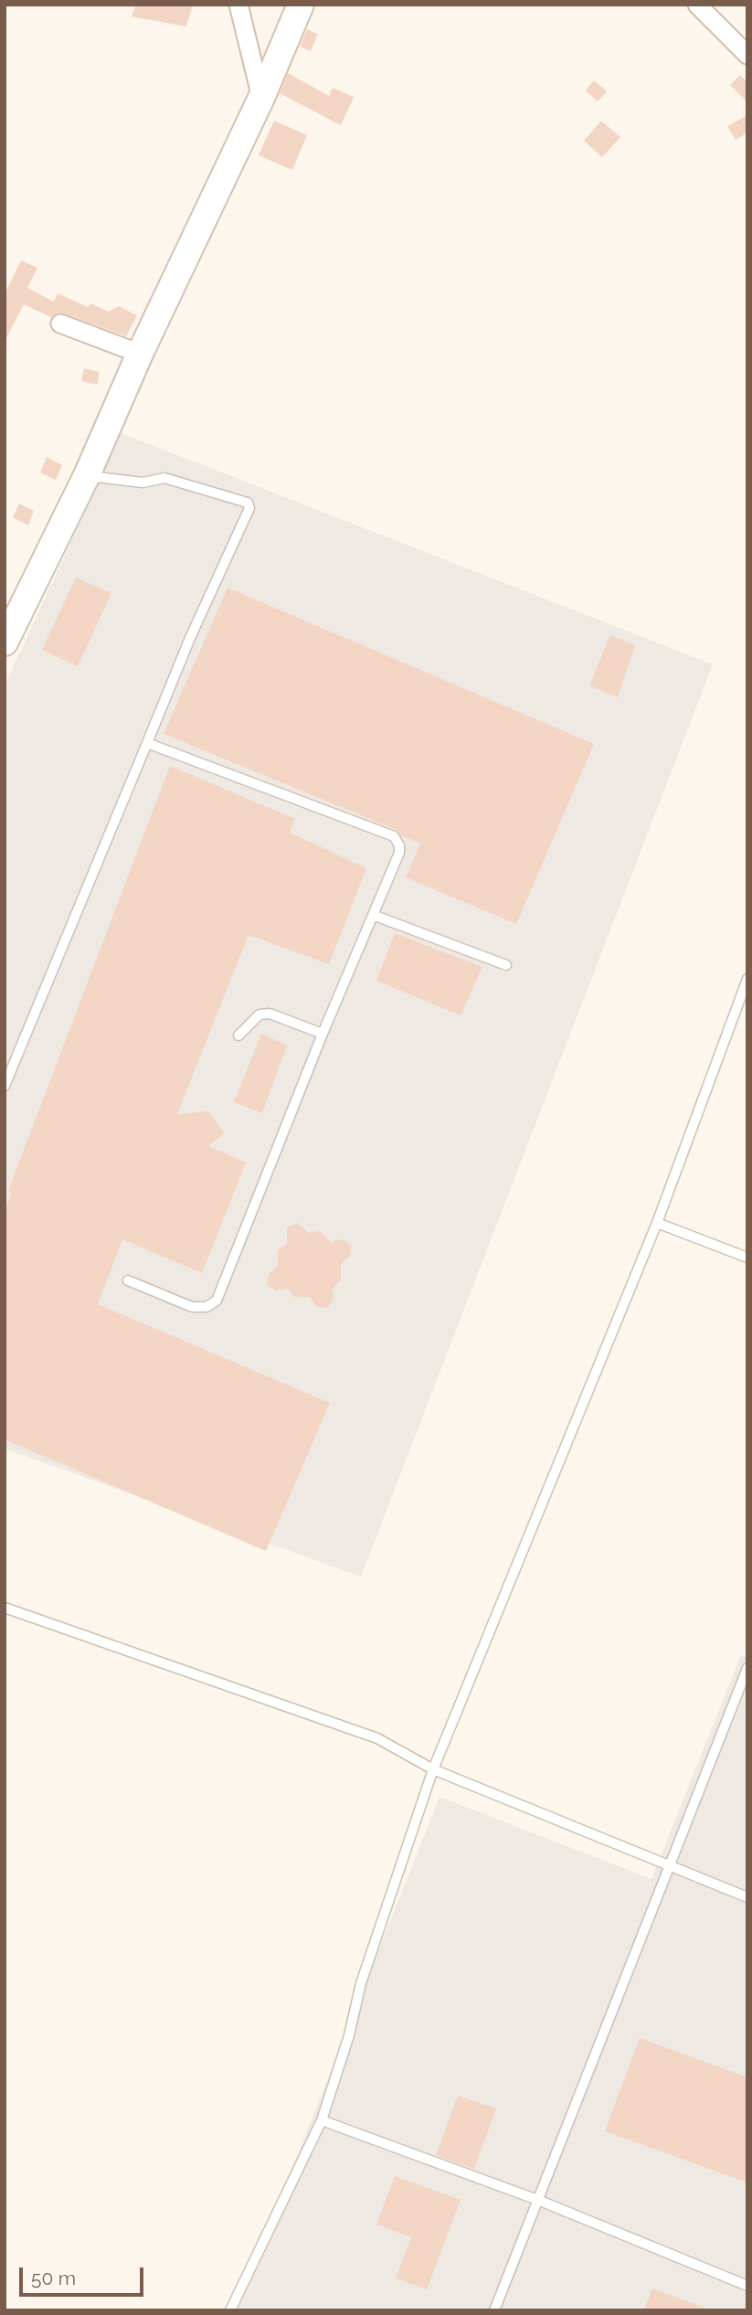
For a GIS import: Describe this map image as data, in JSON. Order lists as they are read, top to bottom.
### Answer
{
  "scale_bar": "50 m"
}
